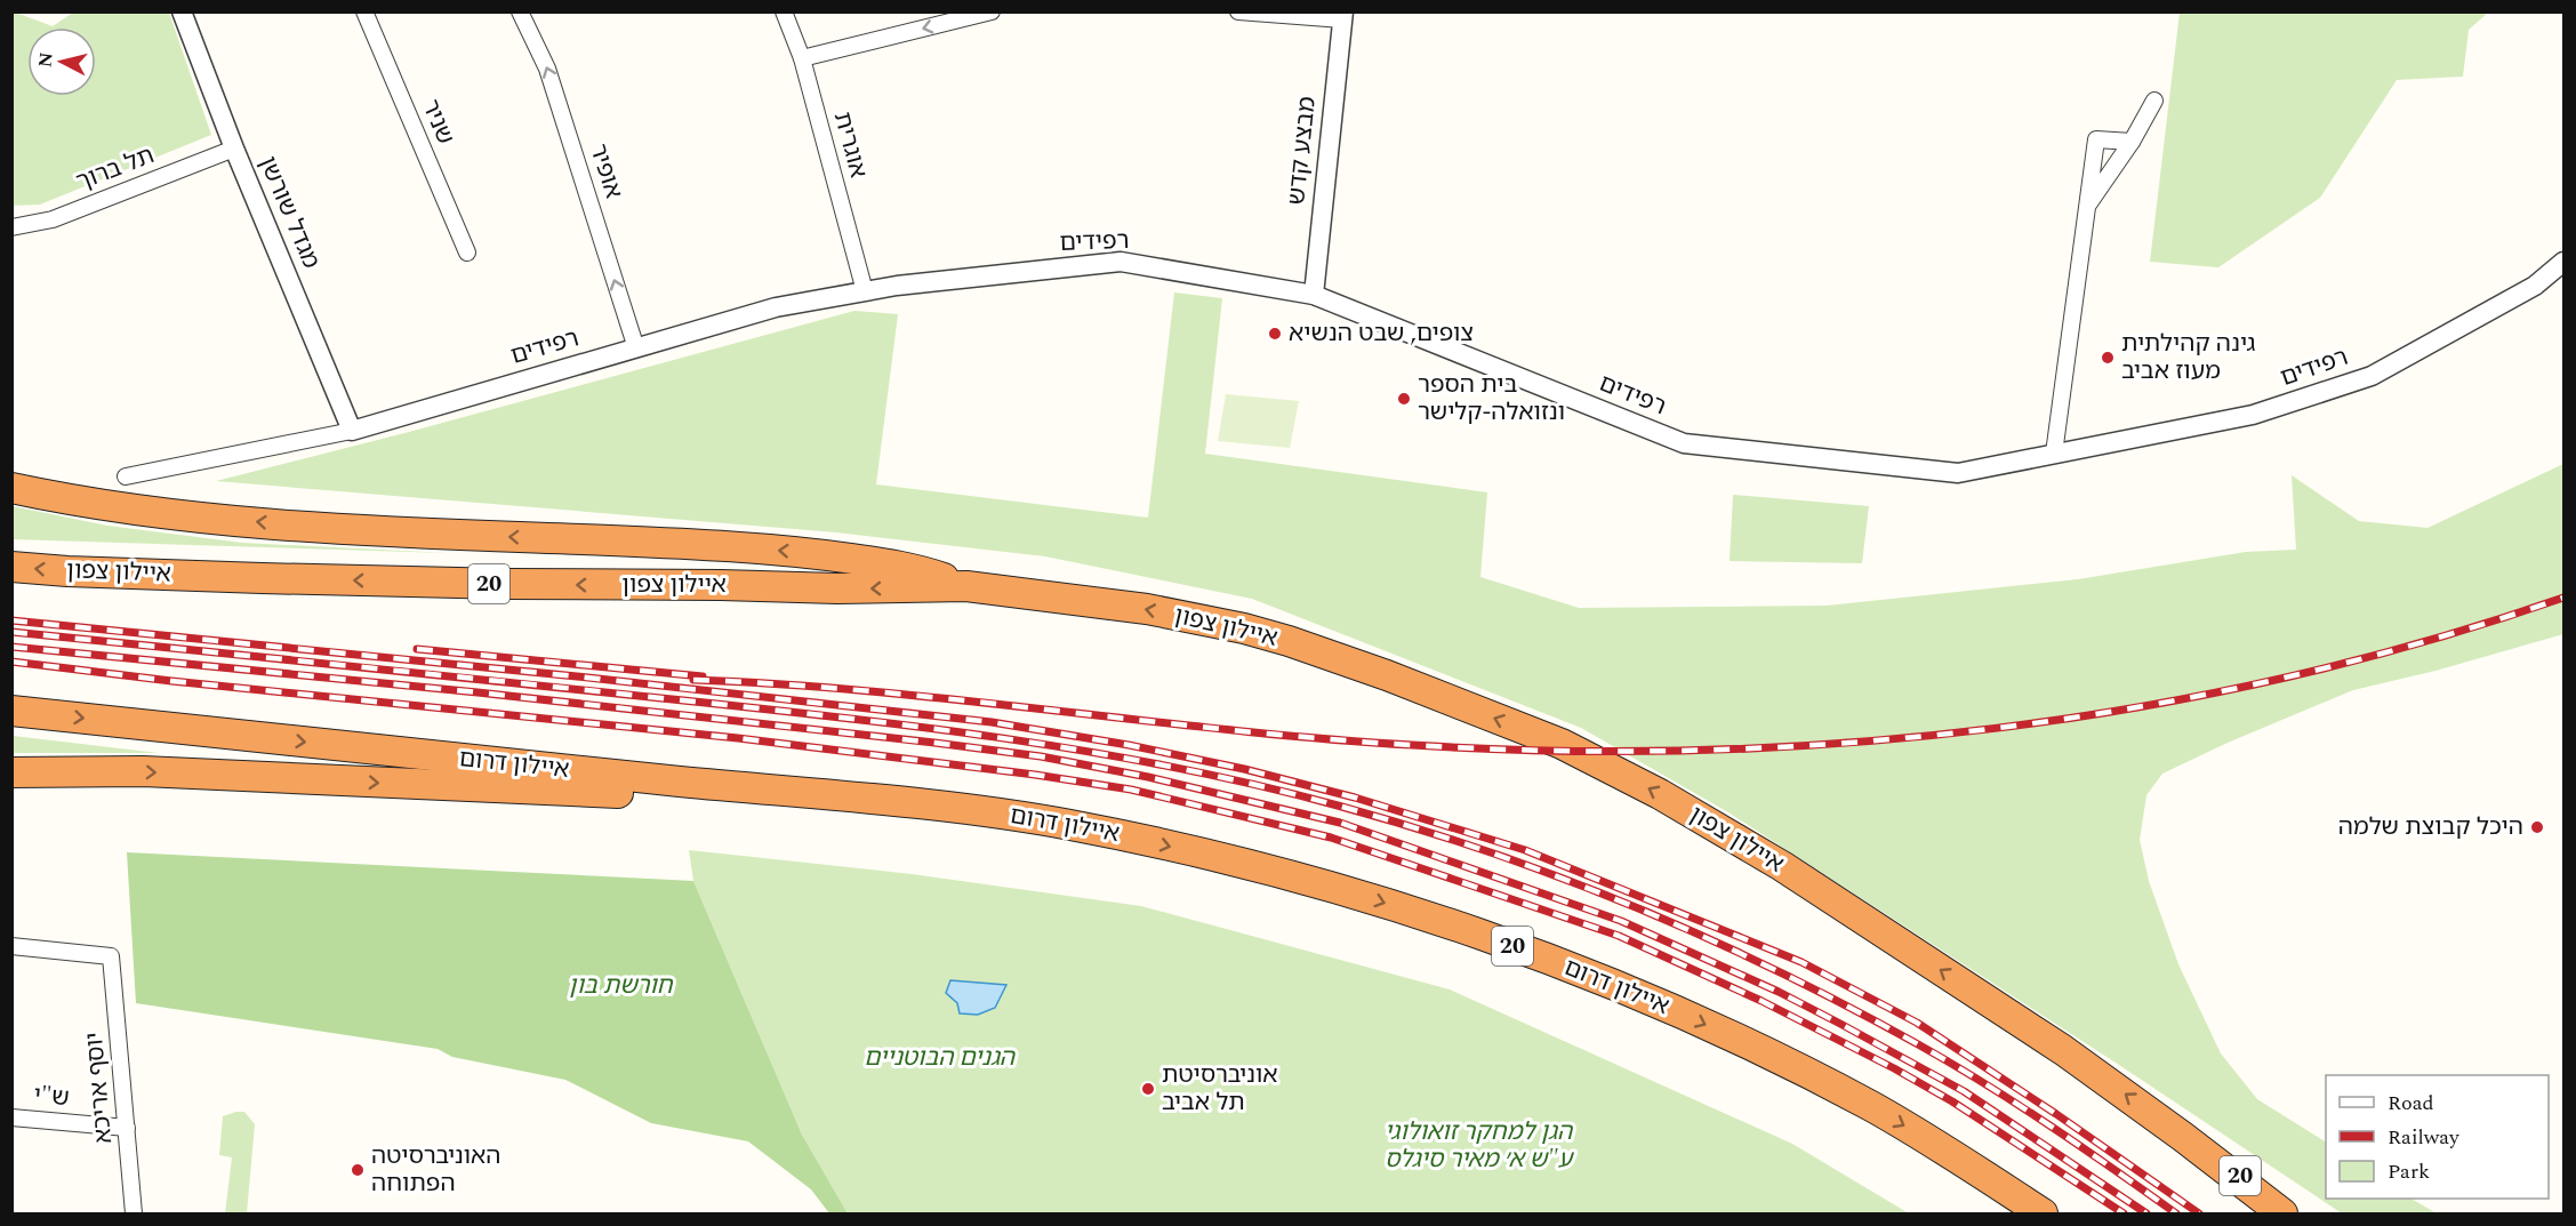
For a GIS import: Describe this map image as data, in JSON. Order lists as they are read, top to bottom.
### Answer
{
  "streets": {
    "highway": ["איילון צפון", "20", "איילון דרום"],
    "street": [
      "שניר",
      "אוגרית",
      "מבצע קדש",
      "תל ברוך",
      "אופיר",
      "מגדל שורשן",
      "רפידים",
      "יוסף אריכא",
      "ש\"י"
    ]
  },
  "crossings": [
    ["אוגרית", "רפידים"],
    ["מבצע קדש", "רפידים"],
    ["תל ברוך", "מגדל שורשן"],
    ["אופיר", "רפידים"],
    ["מגדל שורשן", "רפידים"],
    ["איילון צפון", "20"],
    ["יוסף אריכא", "ש\"י"]
  ],
  "one_way": ["אופיר"],
  "parks": ["חורשת בון", "הגנים הבוטניים", "הגן למחקר זואולוגי ע\"ש א׳ מאיר סיגלס"],
  "places": [
    "צופים, שבט הנשיא",
    "גינה קהילתית מעוז אביב",
    "בית הספר ונזואלה-קלישר",
    "היכל קבוצת שלמה",
    "אוניברסיטת תל אביב",
    "האוניברסיטה הפתוחה"
  ],
  "legend": ["Road", "Railway", "Park"],
  "north": "left"
}
